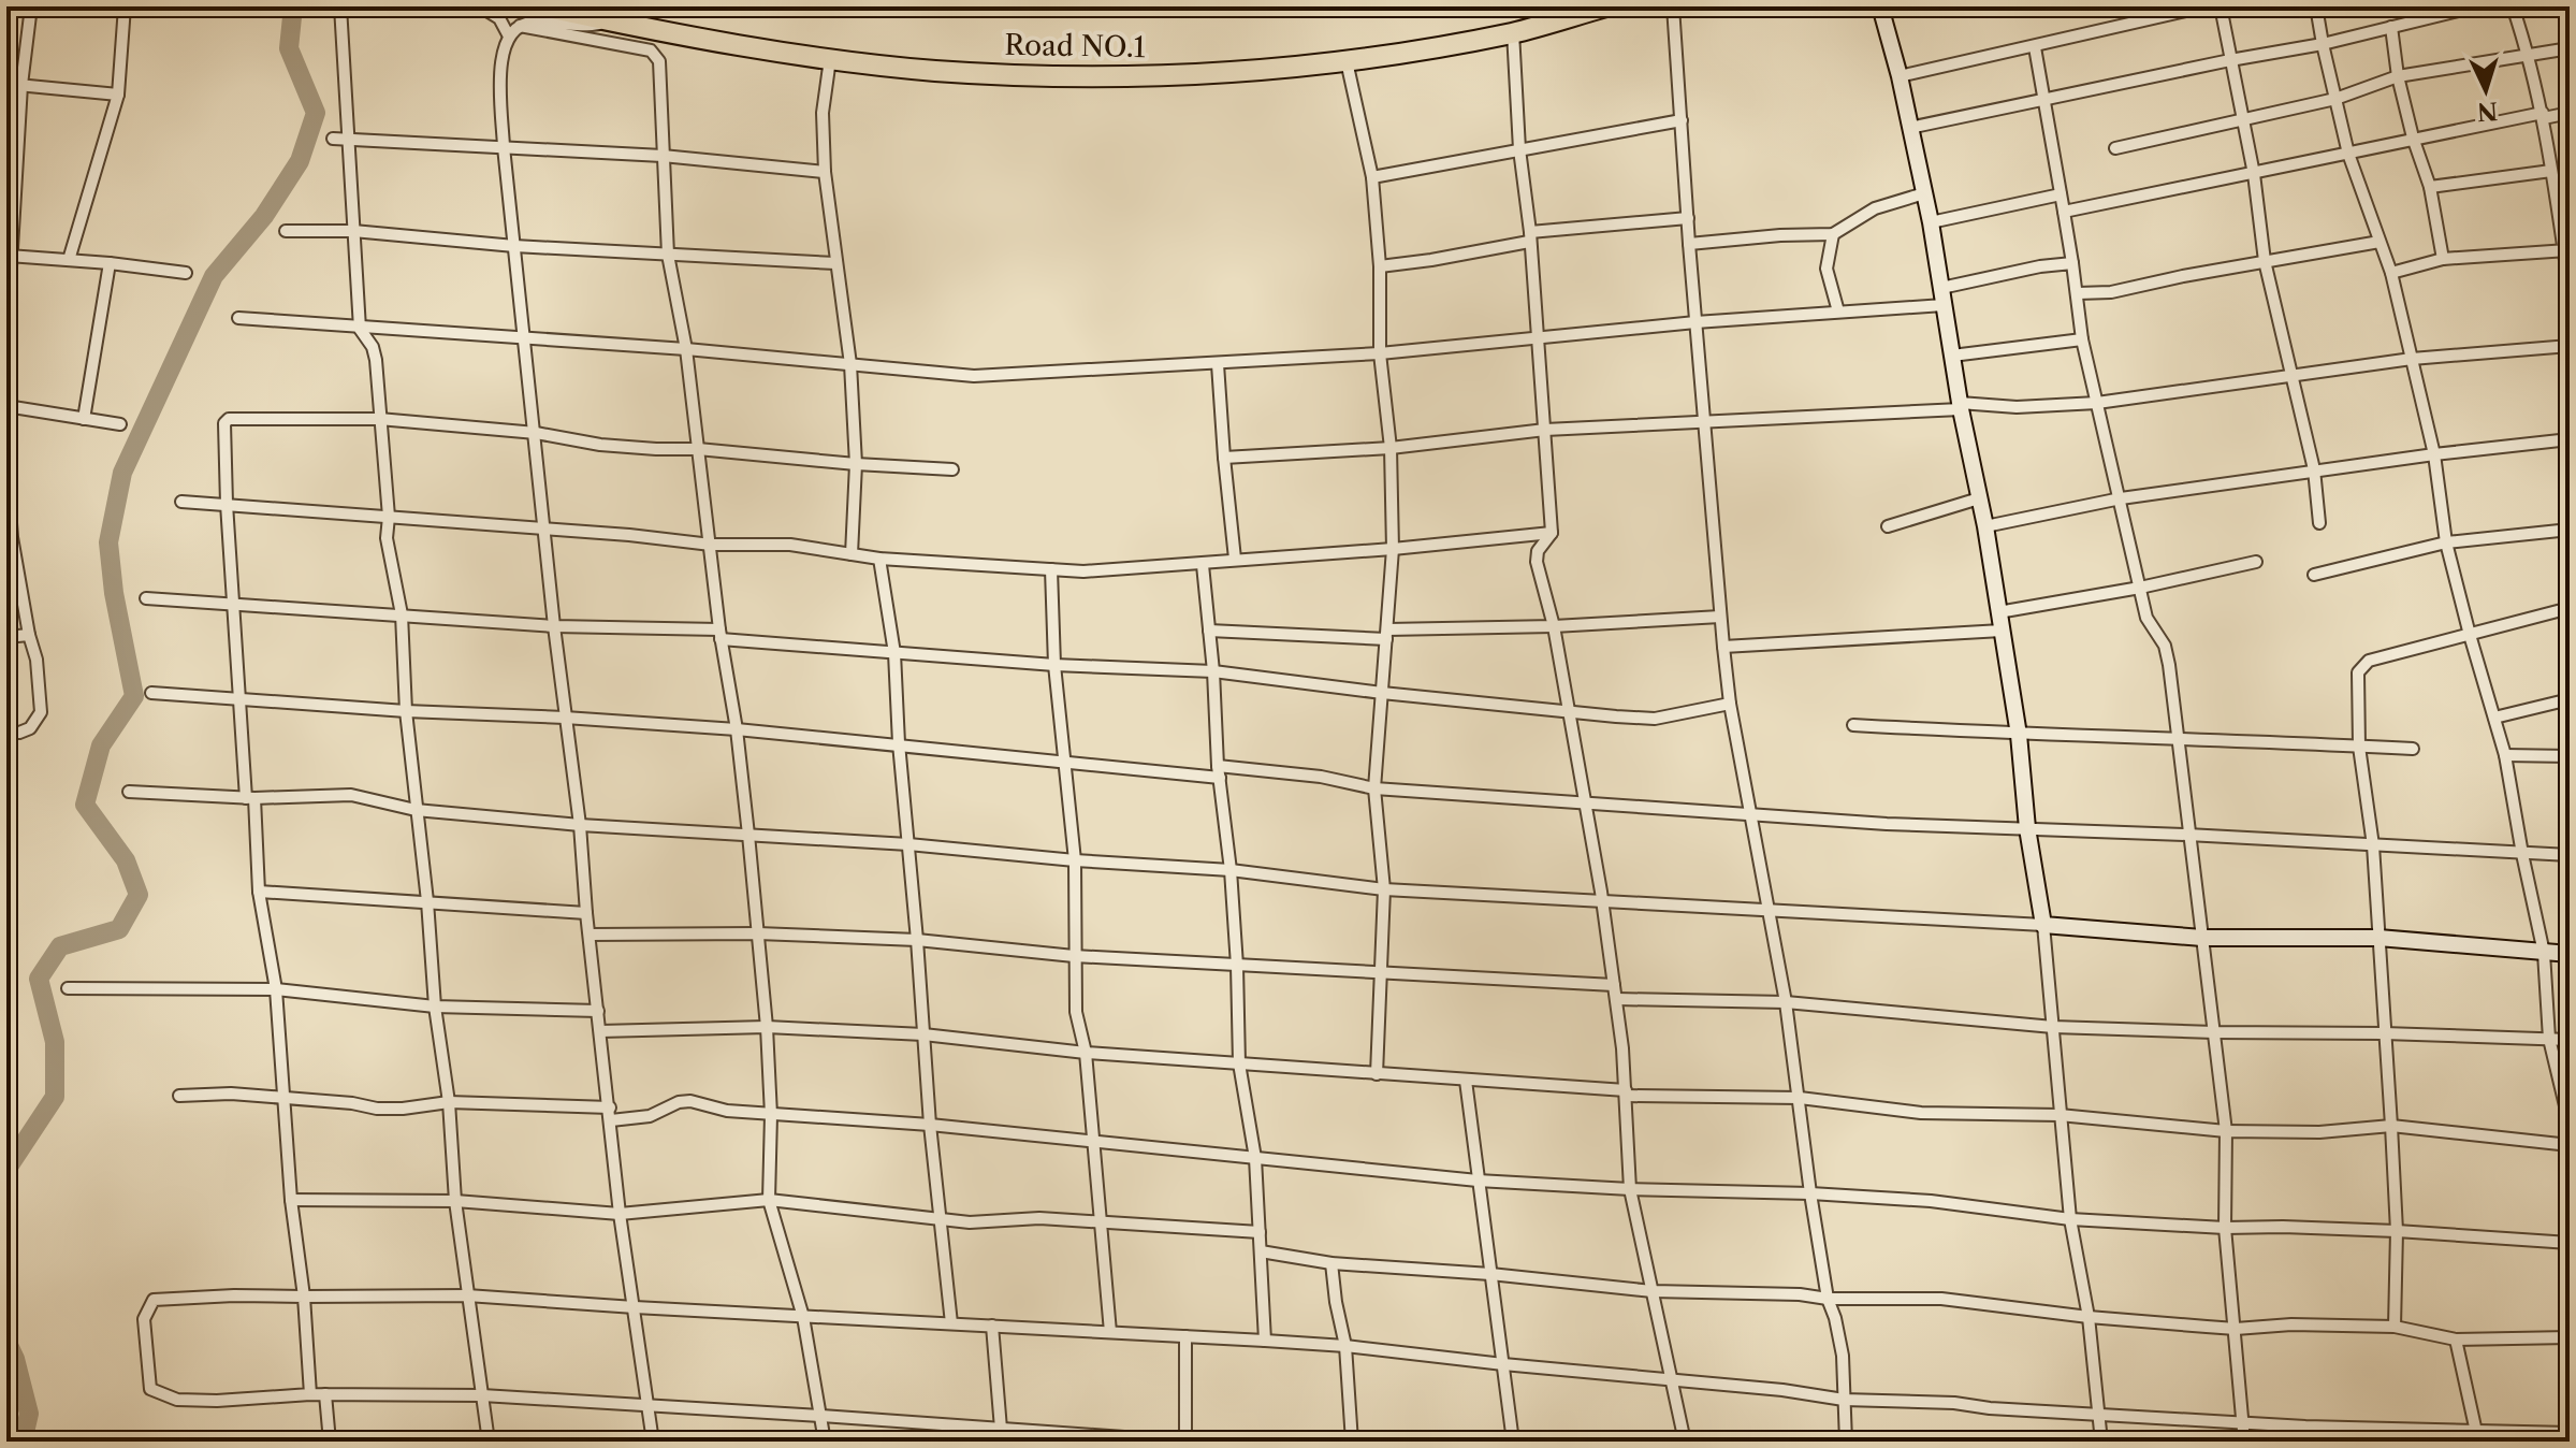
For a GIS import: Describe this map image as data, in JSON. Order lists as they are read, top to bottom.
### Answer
{
  "streets": {
    "highway": ["Road NO.1"]
  },
  "north": "bottom"
}
